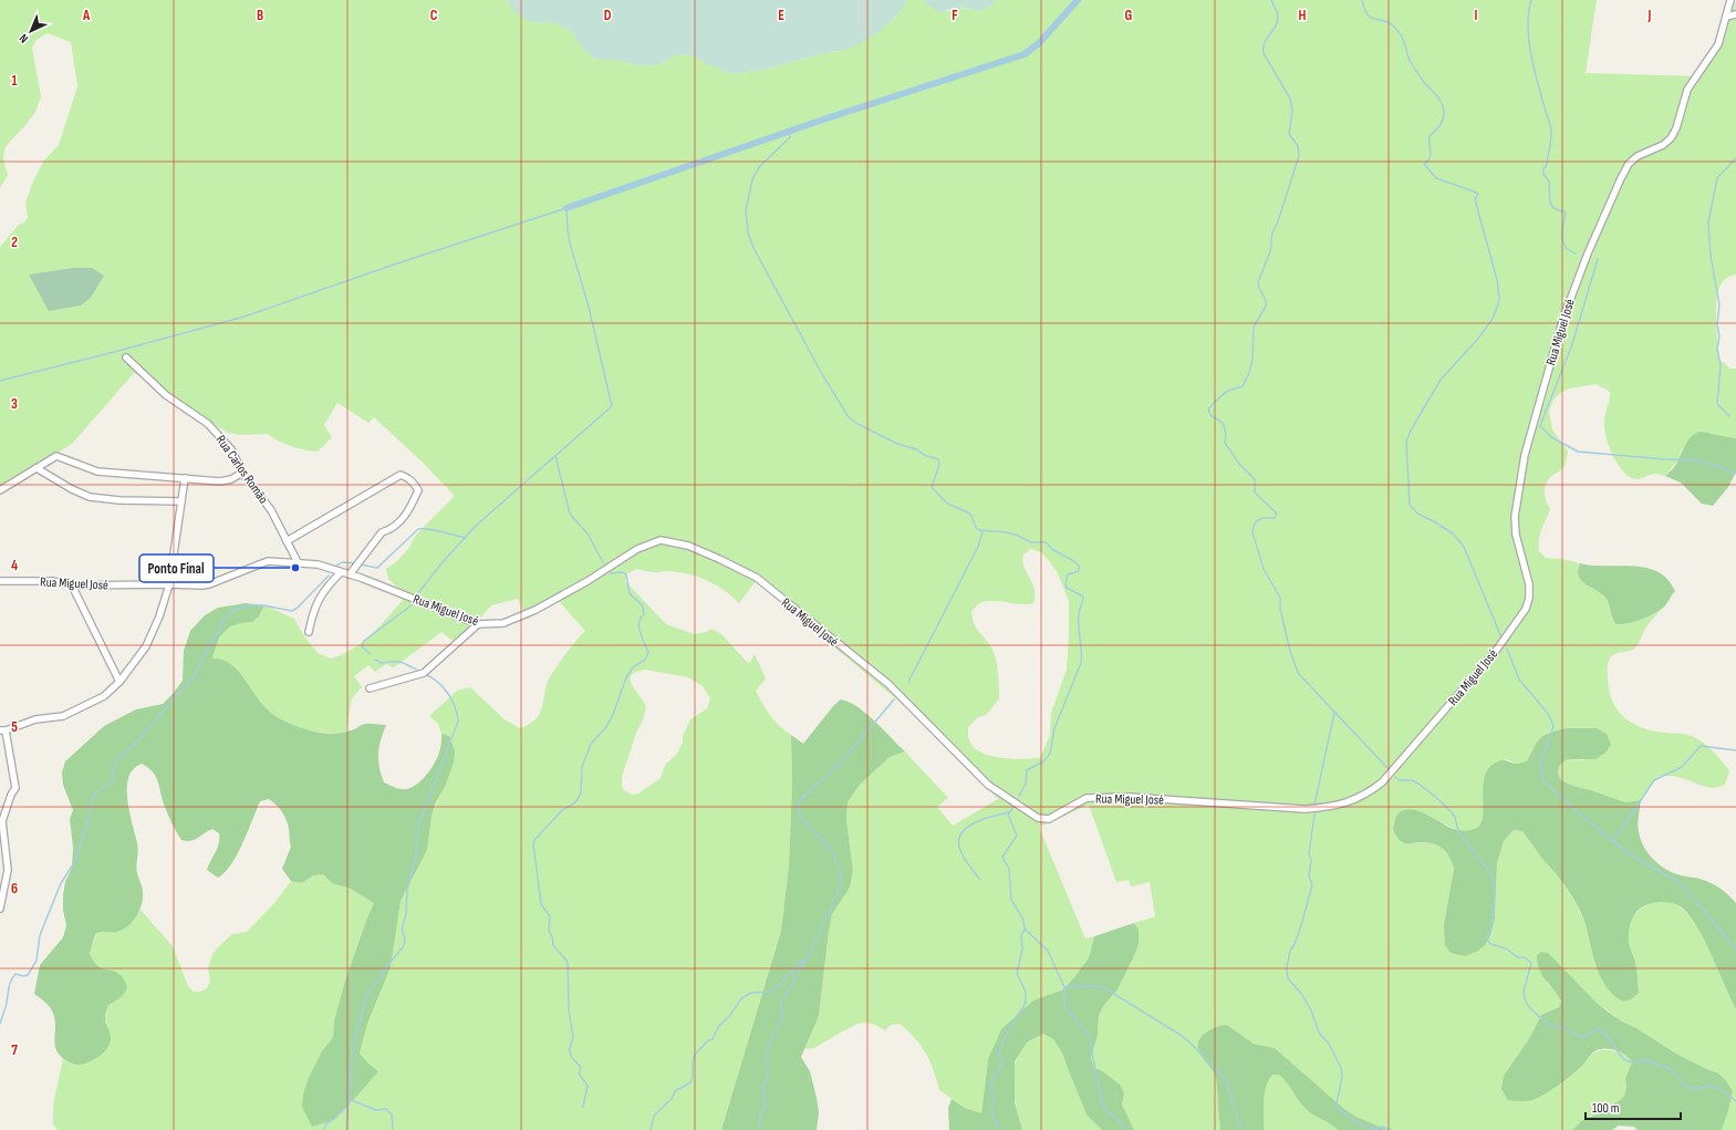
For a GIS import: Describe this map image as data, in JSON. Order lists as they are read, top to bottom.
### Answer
{
  "streets": {
    "street": ["Rua Miguel José", "Rua Carlos Romão"]
  },
  "crossings": [
    ["Rua Miguel José", "Rua Carlos Romão"]
  ],
  "places": ["Ponto Final"],
  "scale_bar": "100 m",
  "north": "bottom left",
  "grid": {
    "columns": [
      "A",
      "B",
      "C",
      "D",
      "E",
      "F",
      "G",
      "H",
      "I",
      "J"
    ],
    "rows": [
      "1",
      "2",
      "3",
      "4",
      "5",
      "6",
      "7"
    ]
  }
}
